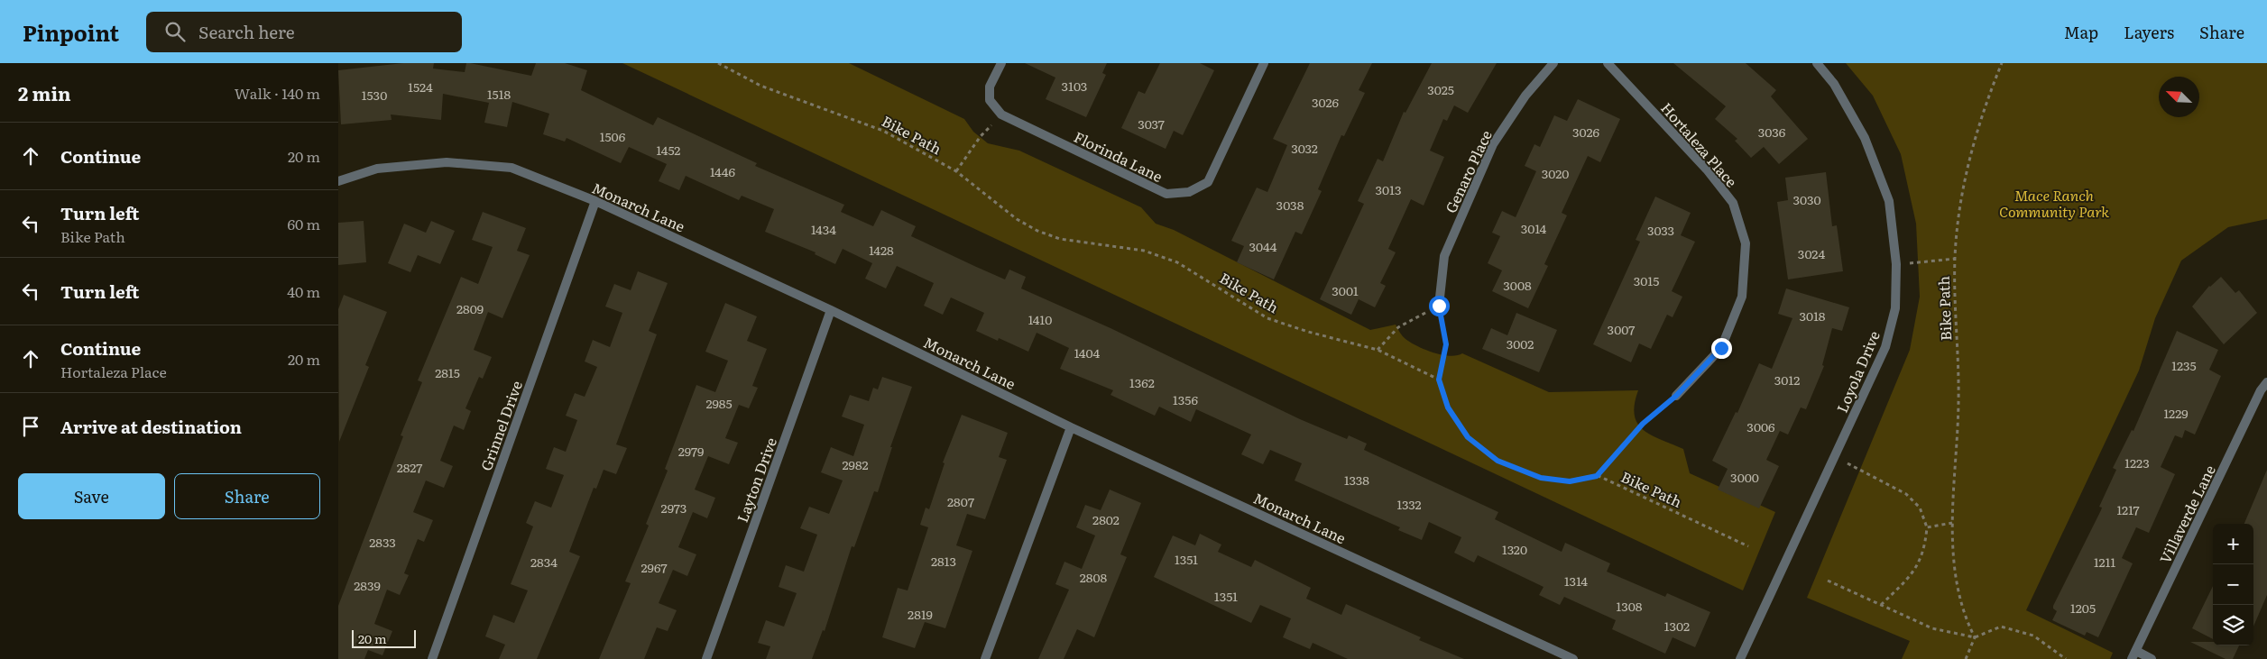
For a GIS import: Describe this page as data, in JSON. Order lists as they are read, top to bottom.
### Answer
{
  "streets": {
    "street": [
      "Hortaleza Place",
      "Florinda Lane",
      "Genaro Place",
      "Monarch Lane",
      "Loyola Drive",
      "Grinnel Drive",
      "Layton Drive",
      "Villaverde Lane"
    ],
    "path": ["Bike Path"]
  },
  "crossings": [
    ["Monarch Lane", "Grinnel Drive"],
    ["Monarch Lane", "Layton Drive"]
  ],
  "parks": ["Mace Ranch Community Park"],
  "house_numbers": [
    "3103",
    "1524",
    "3025",
    "1518",
    "1530",
    "3026",
    "3037",
    "3026",
    "3036",
    "1506",
    "3032",
    "1452",
    "1446",
    "3020",
    "3013",
    "3030",
    "3038",
    "3014",
    "1434",
    "3033",
    "3044",
    "1428",
    "3024",
    "3015",
    "3008",
    "3001",
    "2809",
    "3018",
    "1410",
    "3007",
    "3002",
    "1404",
    "1235",
    "2815",
    "3012",
    "1362",
    "1356",
    "2985",
    "1229",
    "3006",
    "2979",
    "1223",
    "2982",
    "2827",
    "3000",
    "1338",
    "2807",
    "1332",
    "2973",
    "1217",
    "2802",
    "2833",
    "1320",
    "1351",
    "2813",
    "2834",
    "1211",
    "2967",
    "2808",
    "1314",
    "2839",
    "1351",
    "1308",
    "1205",
    "2819",
    "1302"
  ],
  "scale_bar": "20 m",
  "north": "top left",
  "page": {
    "header": "Pinpoint",
    "search": "Search here",
    "nav": ["Map", "Layers", "Share"],
    "heading": ["2 min", "Walk · 140 m"],
    "list": [
      ["Continue", "20 m"],
      ["Turn left", "Bike Path", "60 m"],
      ["Turn left", "40 m"],
      ["Continue", "Hortaleza Place", "20 m"],
      "Arrive at destination"
    ],
    "buttons": ["Save", "Share"],
    "map_buttons": ["+", "−"],
    "scale": "20 m"
  }
}
